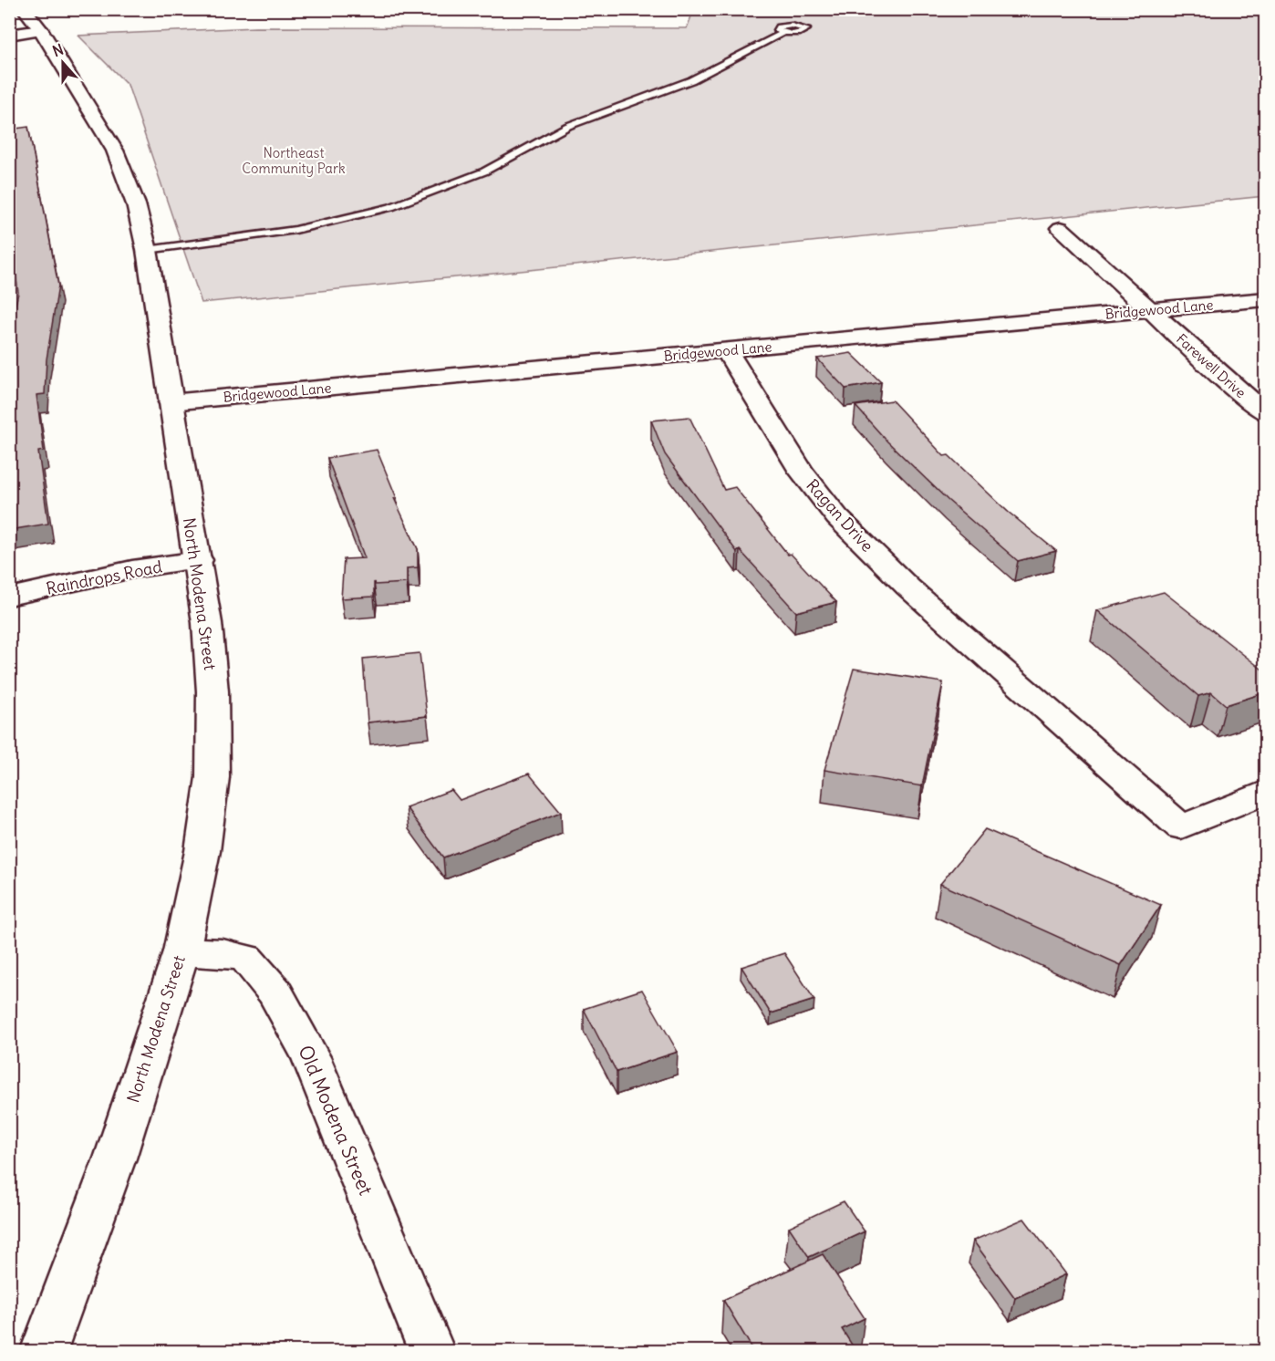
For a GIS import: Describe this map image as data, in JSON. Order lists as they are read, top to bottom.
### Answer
{
  "streets": {
    "street": [
      "Bridgewood Lane",
      "Farewell Drive",
      "Ragan Drive",
      "Raindrops Road",
      "North Modena Street",
      "Old Modena Street"
    ]
  },
  "crossings": [
    ["Bridgewood Lane", "Farewell Drive"],
    ["Bridgewood Lane", "Ragan Drive"],
    ["Bridgewood Lane", "North Modena Street"],
    ["Raindrops Road", "North Modena Street"],
    ["North Modena Street", "Old Modena Street"]
  ],
  "parks": ["Northeast Community Park"],
  "north": "top"
}
